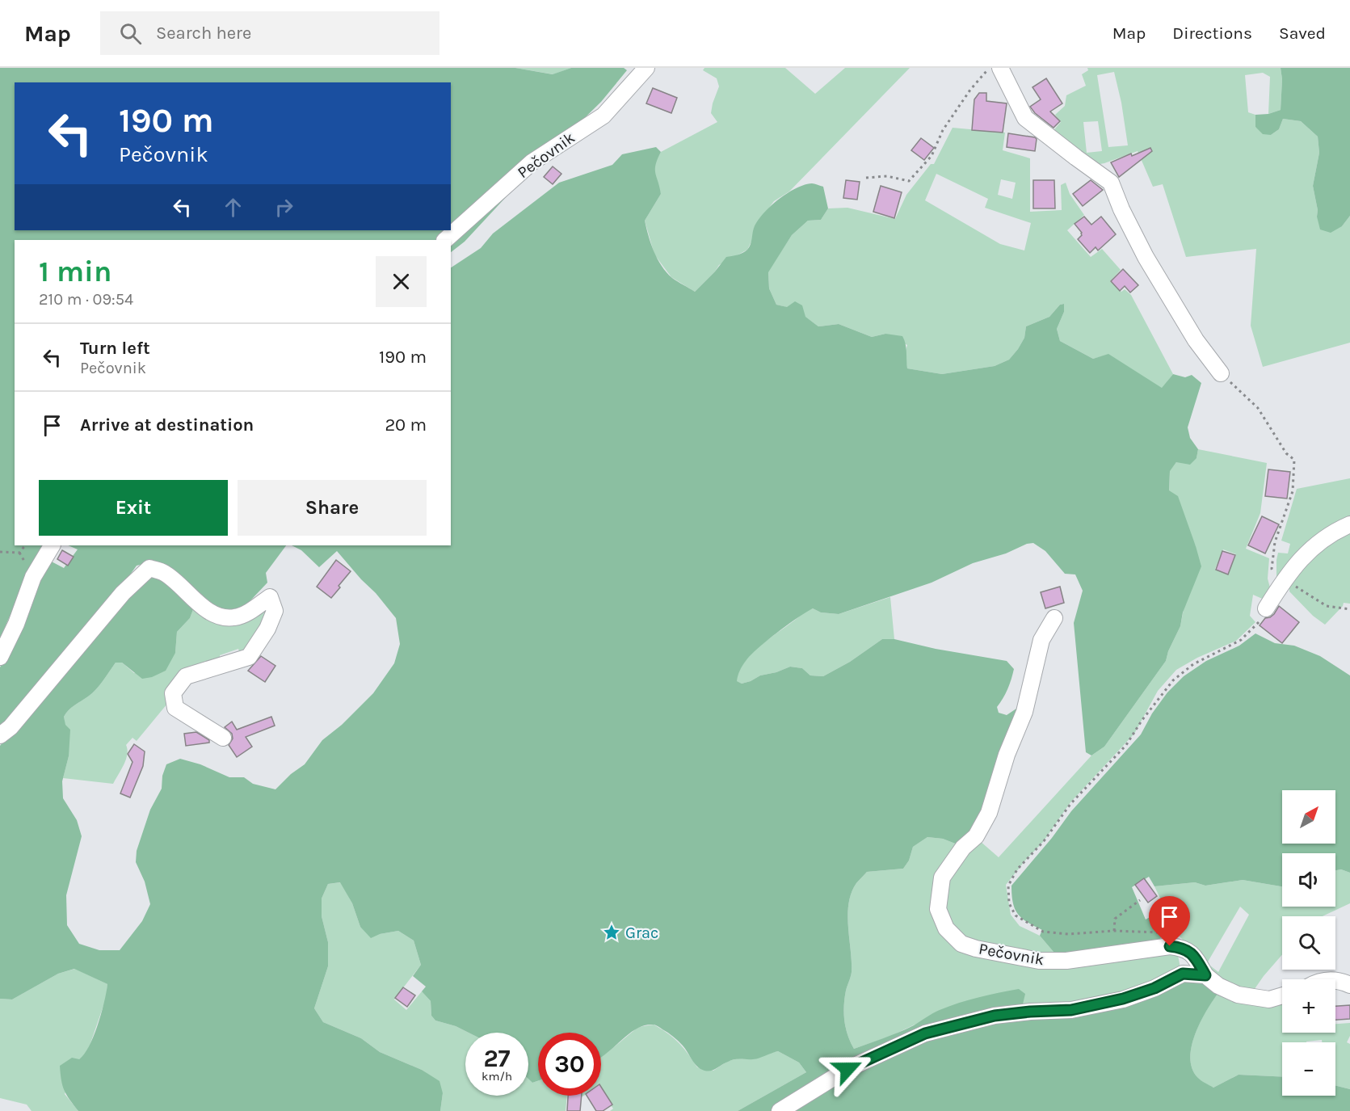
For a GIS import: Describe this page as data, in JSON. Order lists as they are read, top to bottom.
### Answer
{
  "streets": {
    "street": ["Pečovnik"]
  },
  "places": {
    "place": ["Grac"]
  },
  "north": "top right",
  "page": {
    "header": "Map",
    "search": "Search here",
    "nav": ["Map", "Directions", "Saved"],
    "turn": ["190 m", "Pečovnik"],
    "heading": ["1 min", "210 m · 09:54"],
    "list": [
      {
        "name": "Turn left",
        "note": "Pečovnik",
        "value": "190 m"
      },
      {
        "name": "Arrive at destination",
        "value": "20 m"
      }
    ],
    "buttons": ["Exit", "Share"],
    "map_buttons": ["+", "−"],
    "speed": "27 km/h",
    "limit": "30"
  }
}
